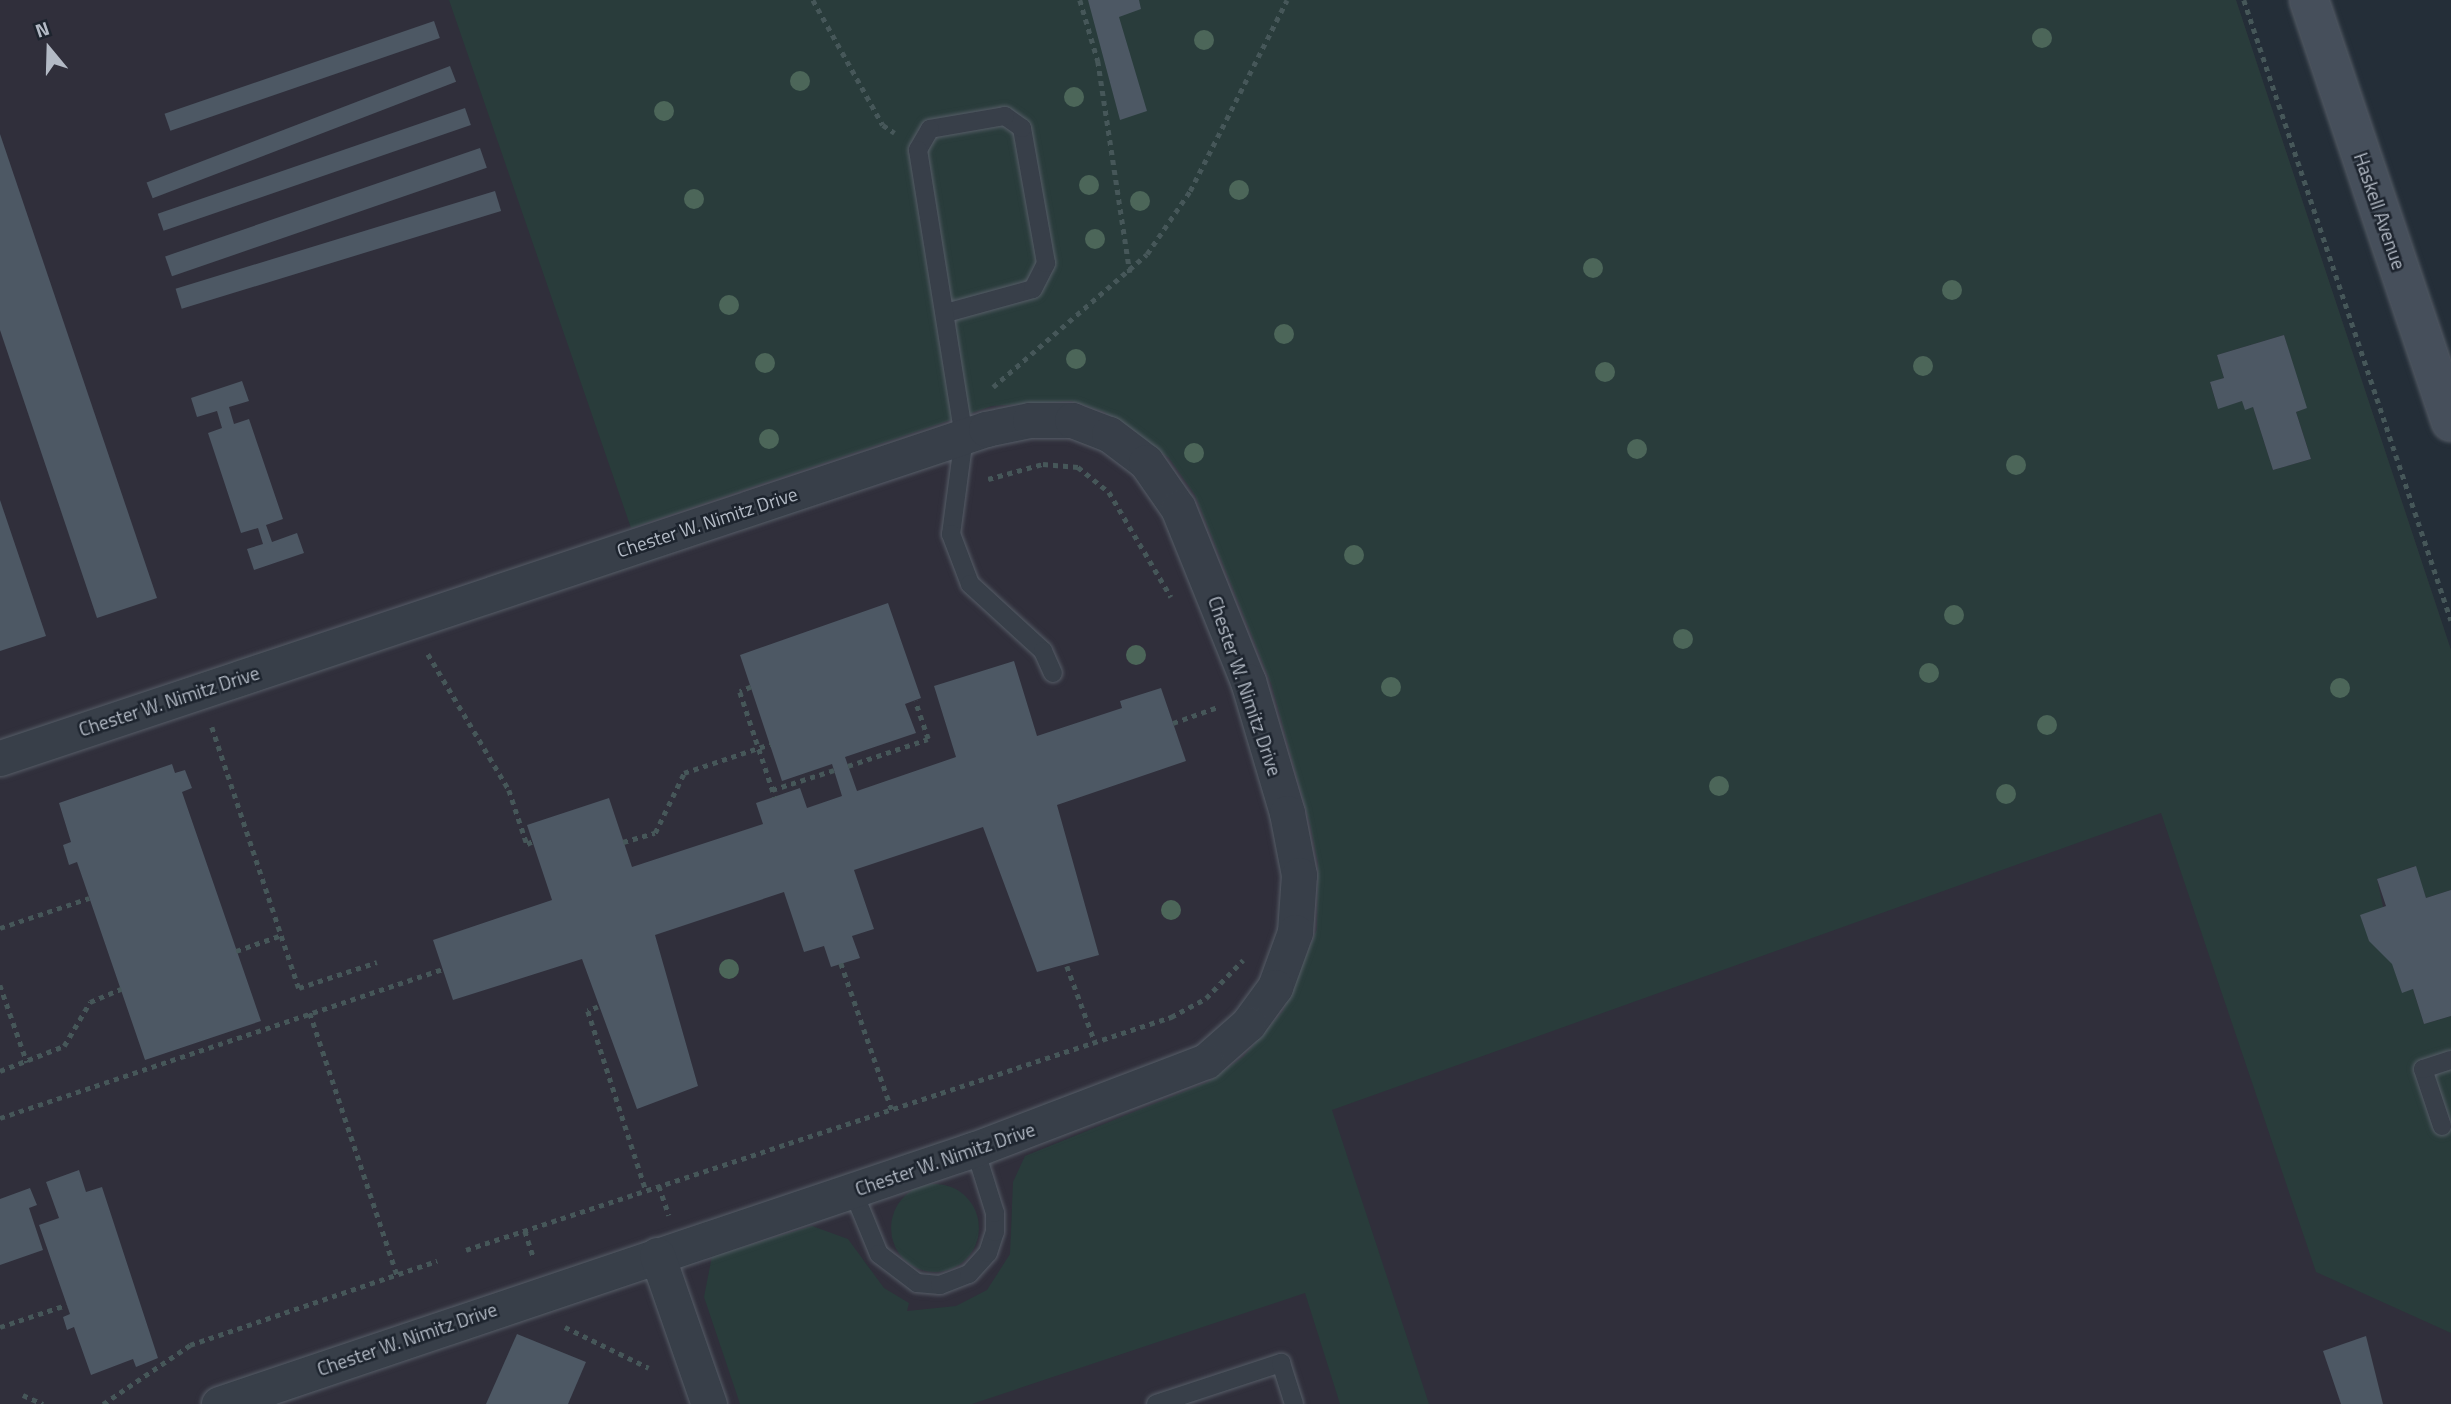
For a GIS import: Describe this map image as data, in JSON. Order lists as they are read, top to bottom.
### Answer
{
  "streets": {
    "main road": ["Haskell Avenue"],
    "street": ["Chester W. Nimitz Drive"]
  },
  "north": "top"
}
